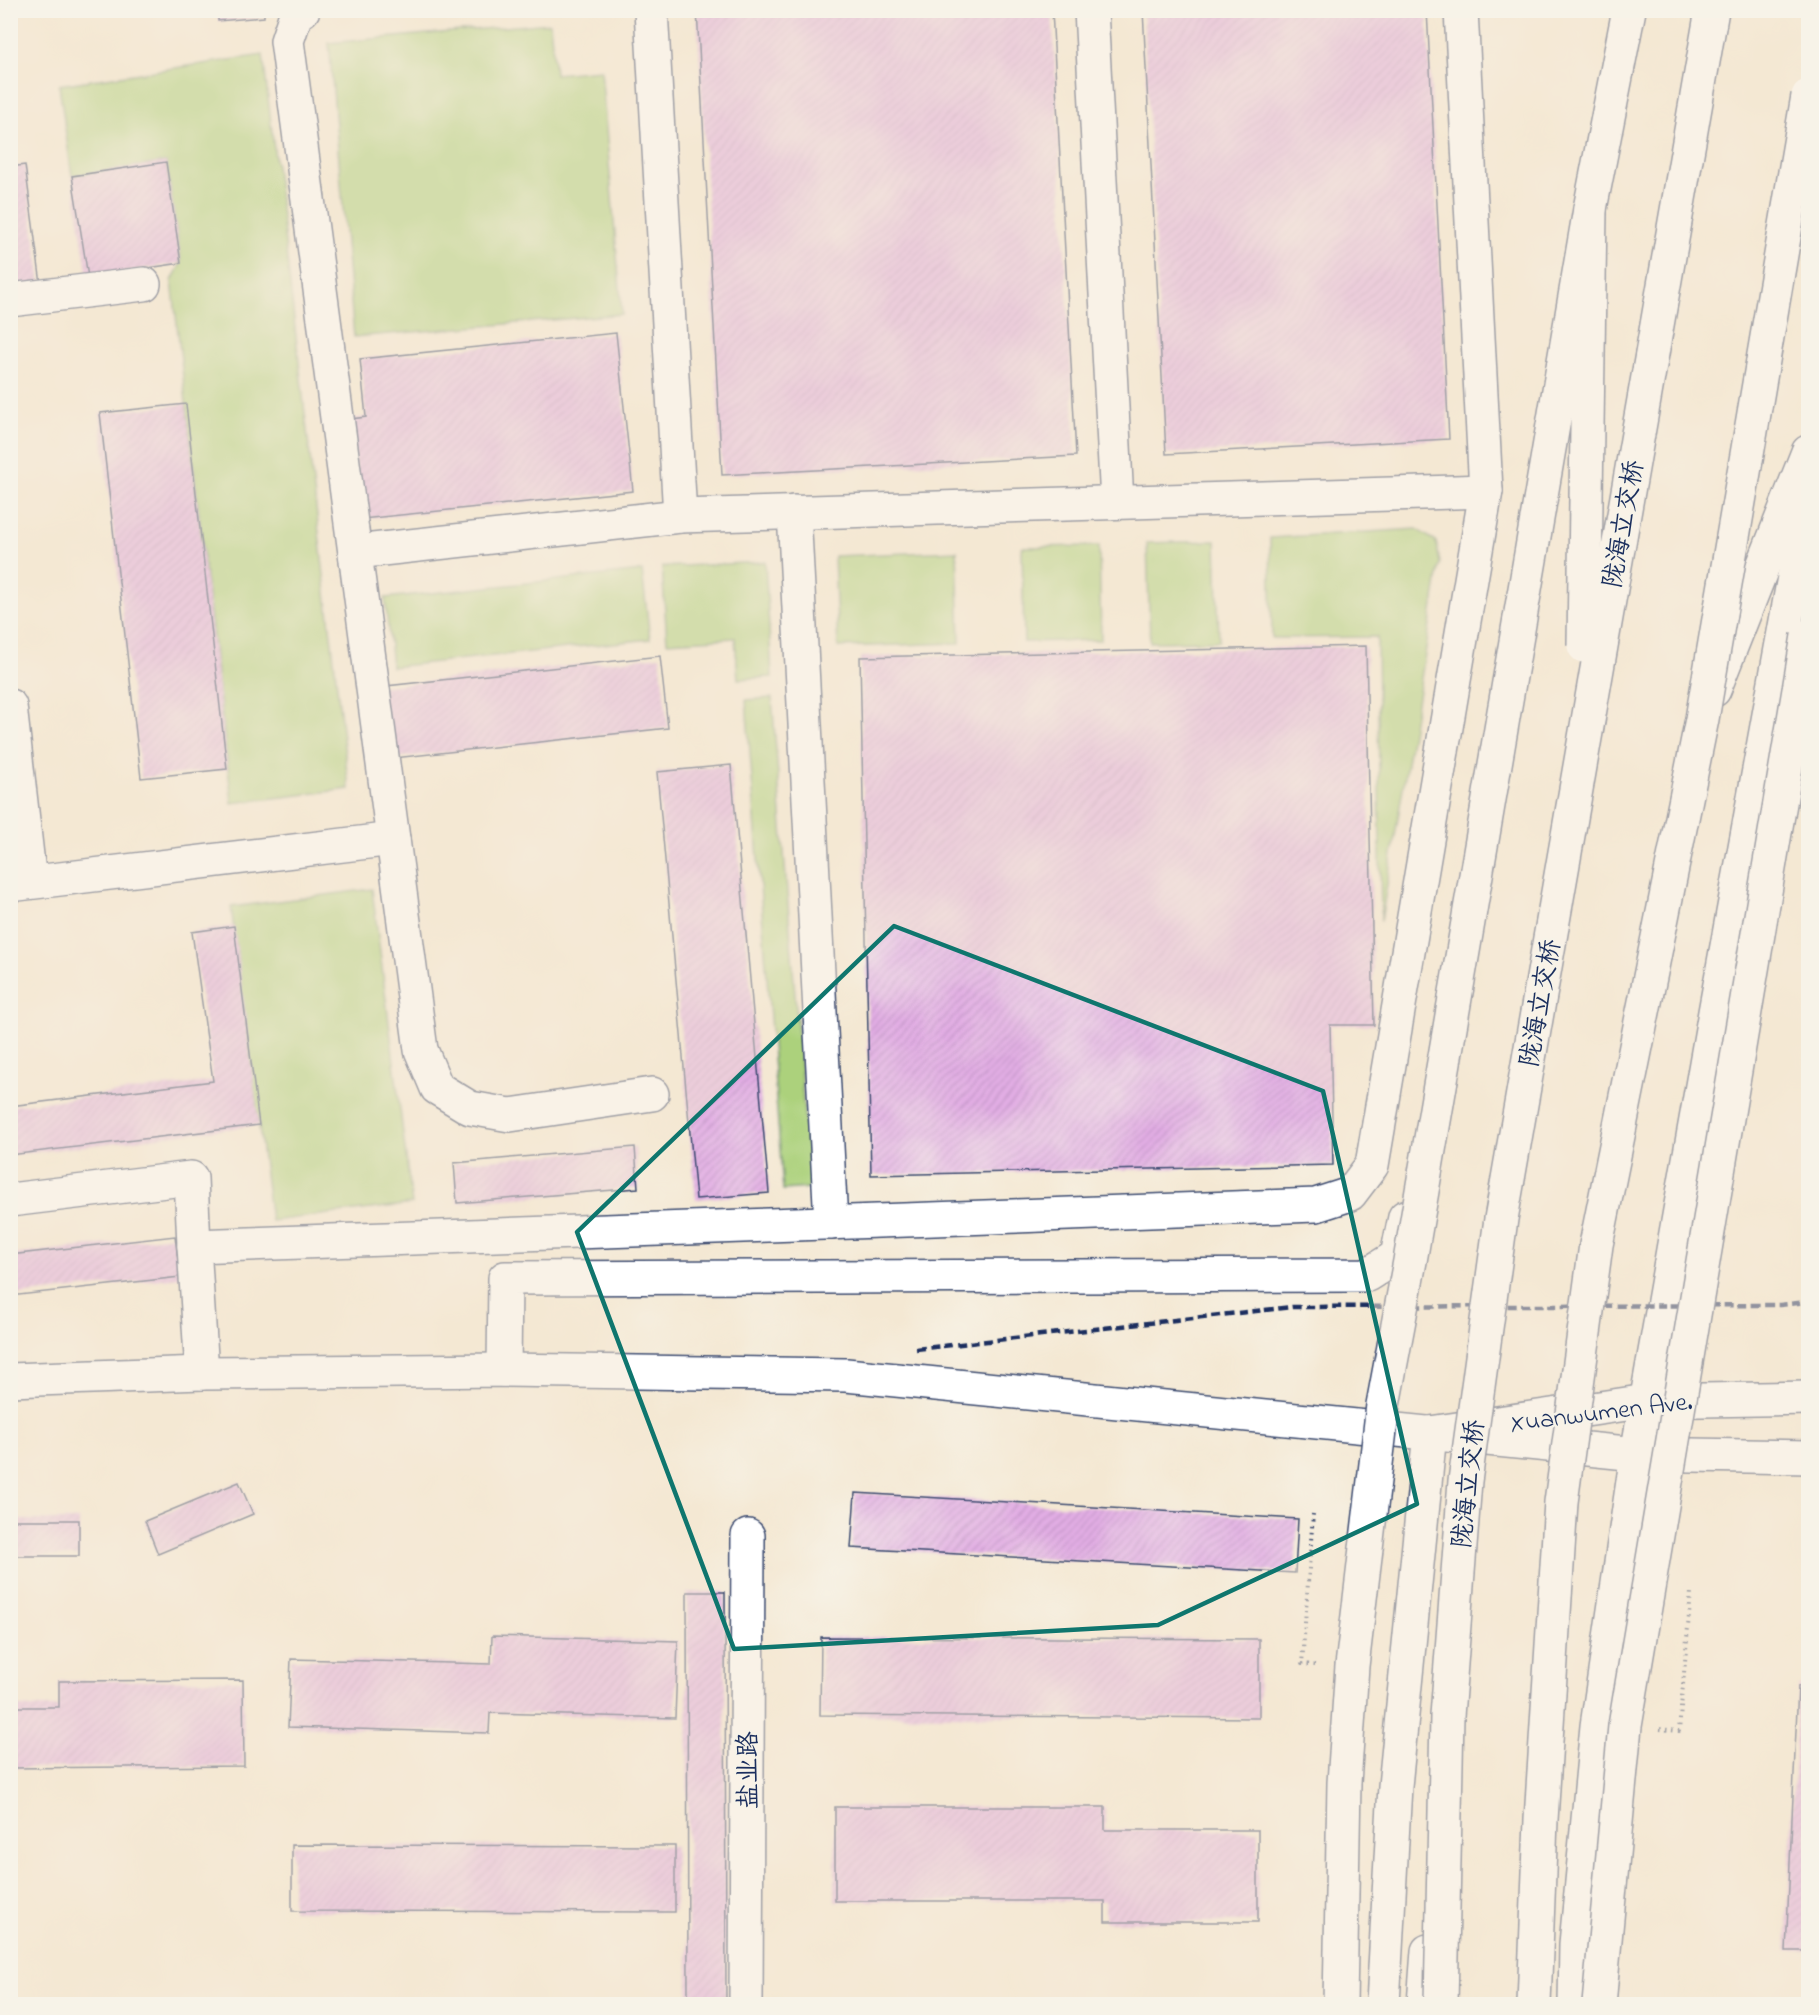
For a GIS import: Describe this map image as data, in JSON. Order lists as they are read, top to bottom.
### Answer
{
  "streets": {
    "main road": ["陇海立交桥", "Xuanwumen Ave.", "盐业路"]
  }
}
